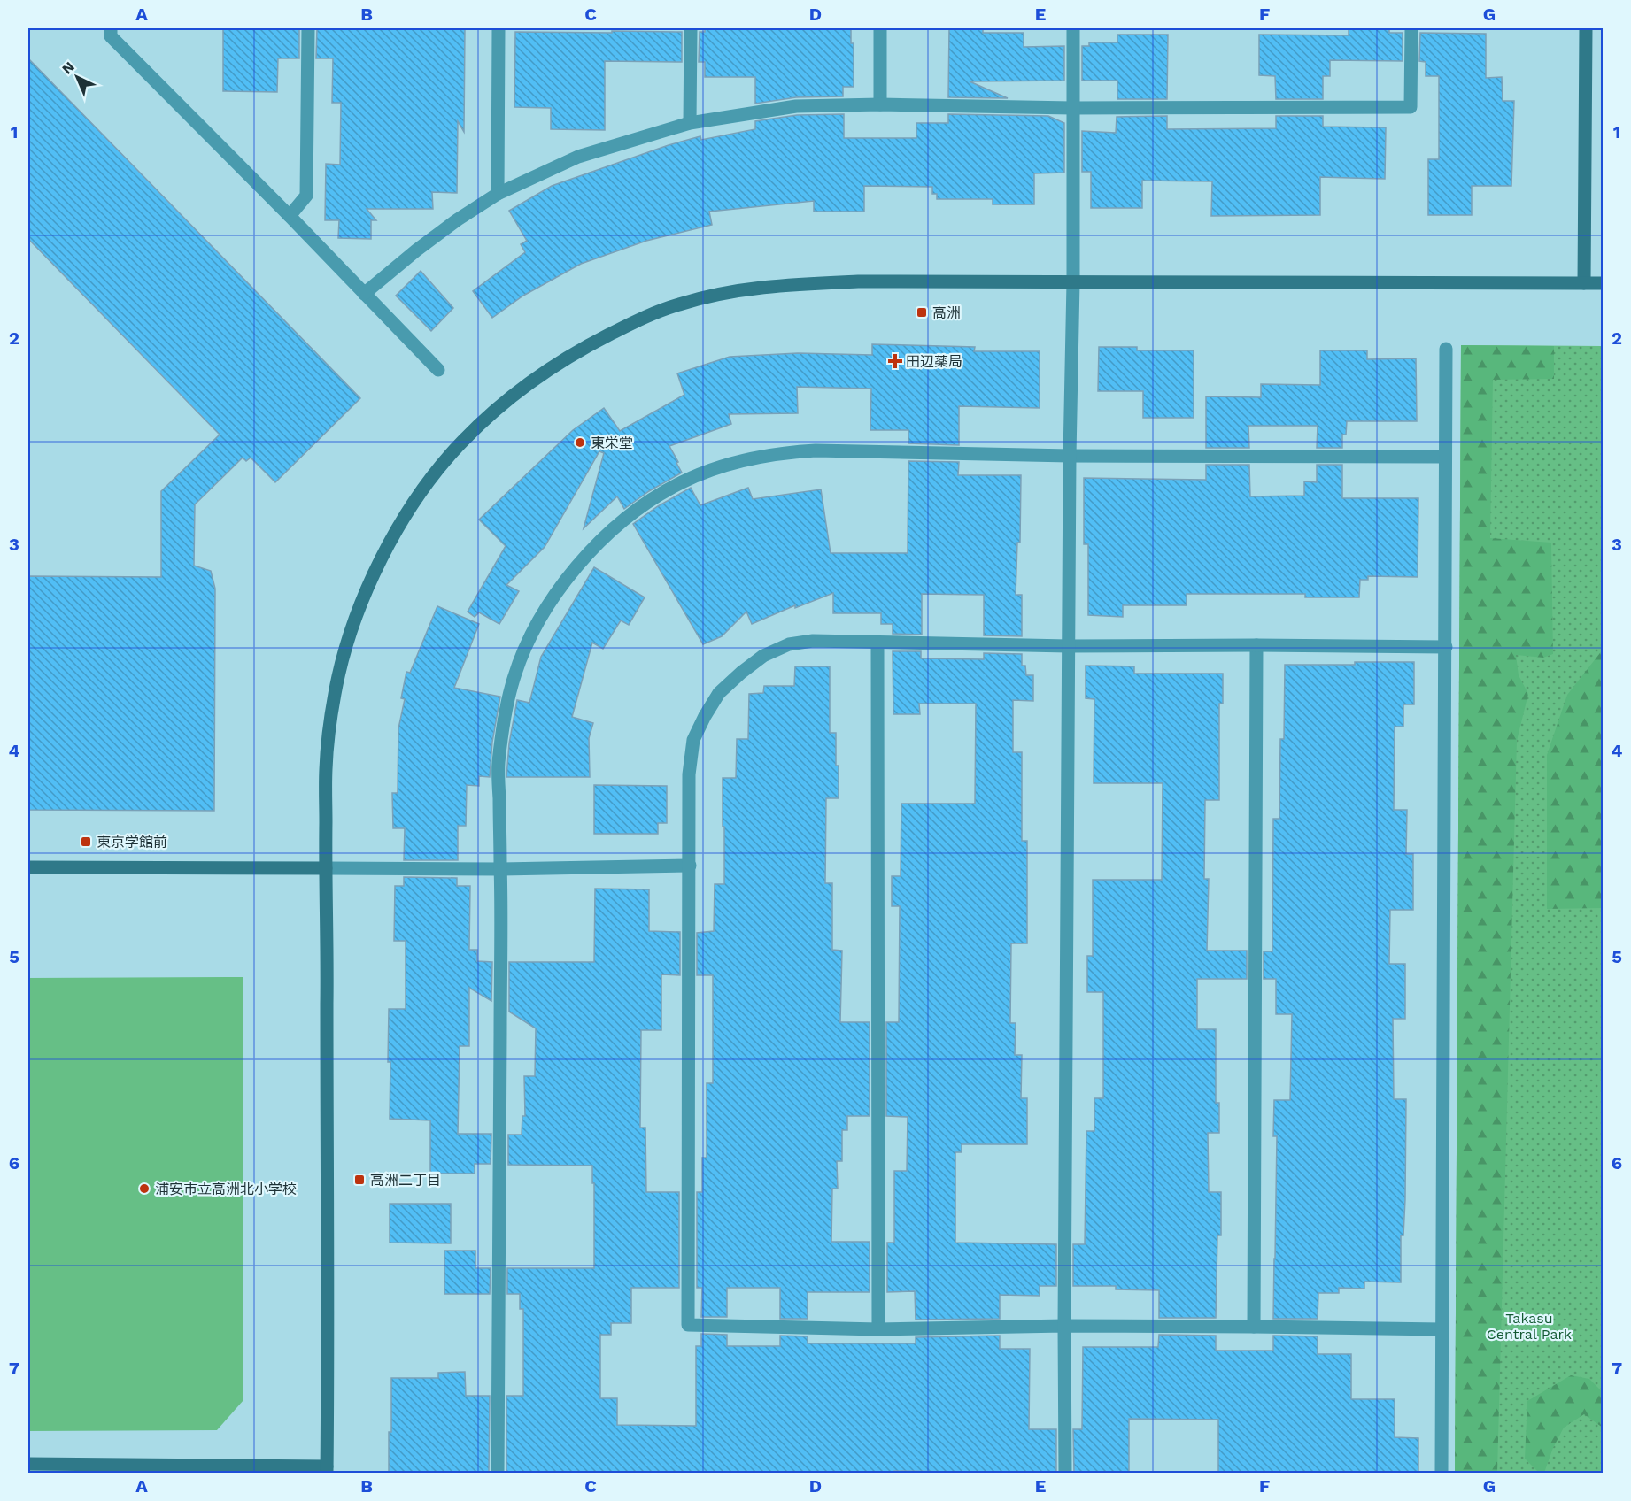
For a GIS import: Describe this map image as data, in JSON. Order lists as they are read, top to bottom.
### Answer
{
  "parks": ["Takasu Central Park"],
  "places": {
    "transit": ["高洲", "東京学館前", "高洲二丁目"],
    "health": ["田辺薬局"],
    "other": ["東栄堂", "浦安市立高洲北小学校"]
  },
  "north": "top left",
  "grid": {
    "columns": [
      "A",
      "B",
      "C",
      "D",
      "E",
      "F",
      "G"
    ],
    "rows": [
      "1",
      "2",
      "3",
      "4",
      "5",
      "6",
      "7"
    ]
  }
}
